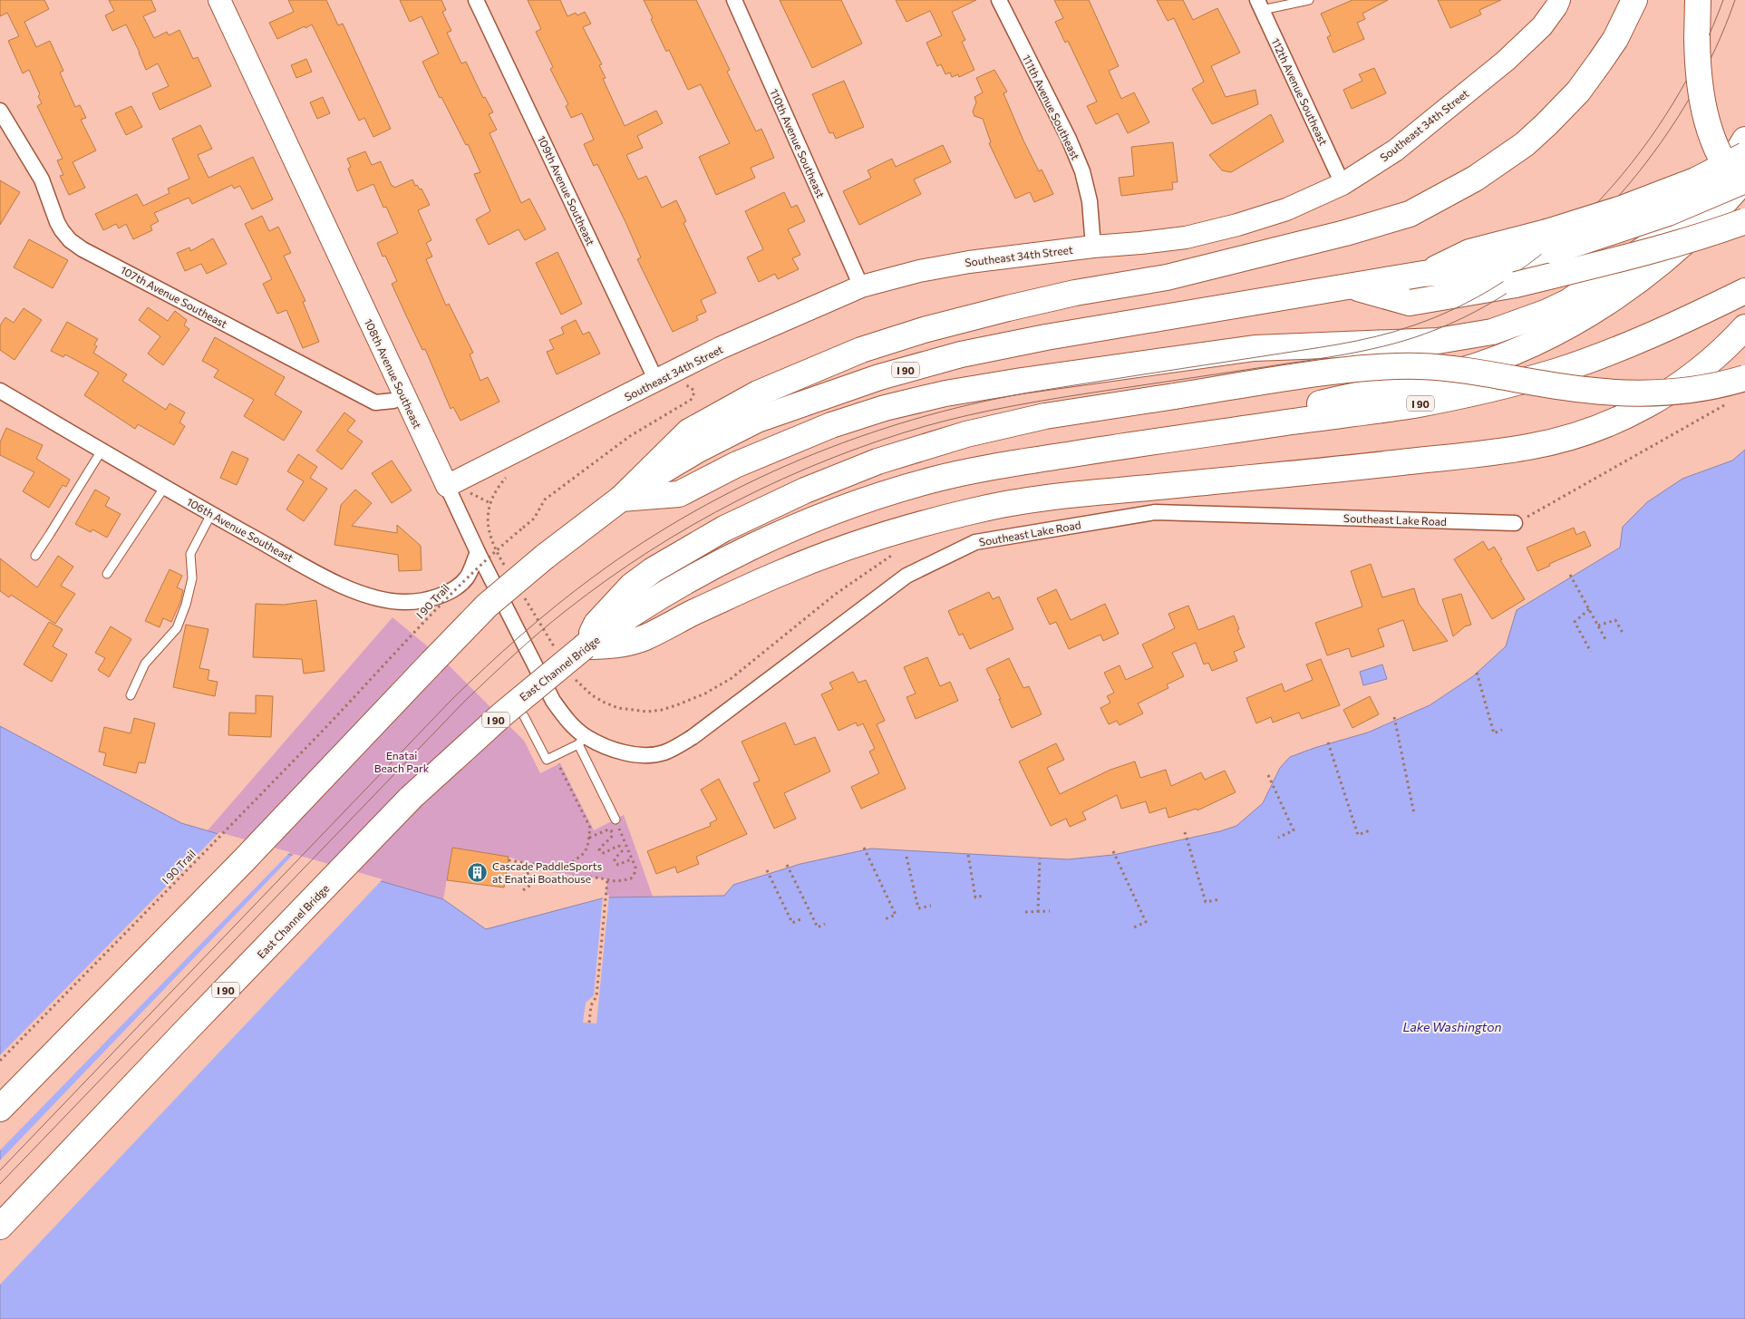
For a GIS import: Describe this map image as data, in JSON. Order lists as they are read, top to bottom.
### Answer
{
  "streets": {
    "highway": ["I 90", "East Channel Bridge"],
    "street": [
      "112th Avenue Southeast",
      "111th Avenue Southeast",
      "Southeast 34th Street",
      "110th Avenue Southeast",
      "109th Avenue Southeast",
      "107th Avenue Southeast",
      "108th Avenue Southeast",
      "Southeast Lake Road",
      "106th Avenue Southeast"
    ],
    "path": ["I 90 Trail"]
  },
  "crossings": [
    ["112th Avenue Southeast", "Southeast 34th Street"],
    ["111th Avenue Southeast", "Southeast 34th Street"],
    ["Southeast 34th Street", "110th Avenue Southeast"],
    ["Southeast 34th Street", "109th Avenue Southeast"],
    ["Southeast 34th Street", "108th Avenue Southeast"],
    ["107th Avenue Southeast", "108th Avenue Southeast"],
    ["I 90", "East Channel Bridge"],
    ["108th Avenue Southeast", "Southeast Lake Road"],
    ["108th Avenue Southeast", "106th Avenue Southeast"]
  ],
  "water": ["Lake Washington"],
  "parks": ["Enatai Beach Park"],
  "places": {
    "building": ["Cascade PaddleSports at Enatai Boathouse"]
  }
}
